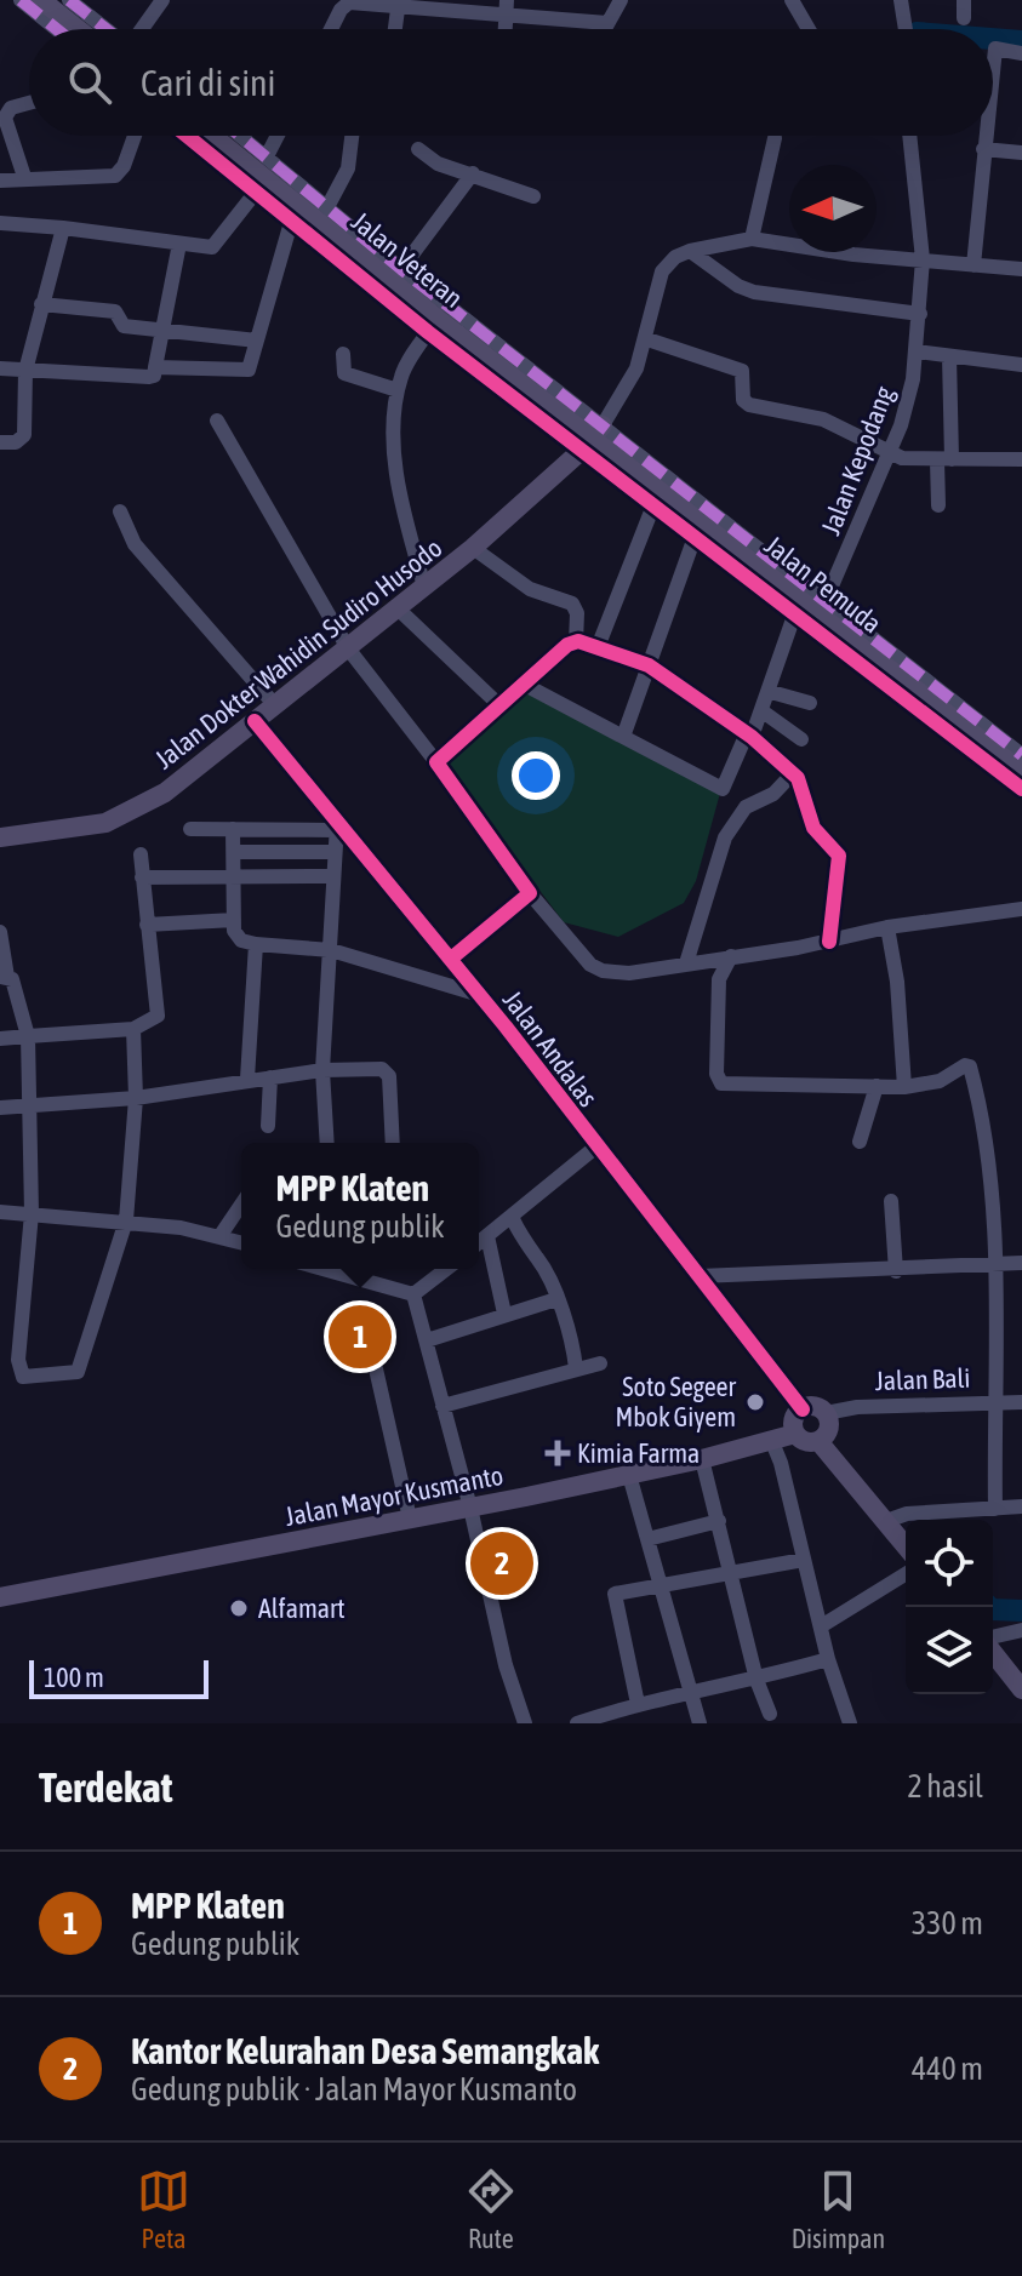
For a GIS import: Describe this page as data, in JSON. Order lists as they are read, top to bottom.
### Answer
{
  "streets": {
    "main road": [
      "Jalan Veteran",
      "Jalan Pemuda",
      "Jalan Dokter Wahidin Sudiro Husodo",
      "Jalan Mayor Kusmanto"
    ],
    "street": ["Jalan Kepodang", "Jalan Andalas", "Jalan Bali"]
  },
  "crossings": [
    ["Jalan Veteran", "Jalan Pemuda"],
    ["Jalan Veteran", "Jalan Dokter Wahidin Sudiro Husodo"],
    ["Jalan Kepodang", "Jalan Pemuda"],
    ["Jalan Pemuda", "Jalan Dokter Wahidin Sudiro Husodo"],
    ["Jalan Dokter Wahidin Sudiro Husodo", "Jalan Andalas"],
    ["Jalan Andalas", "Jalan Bali"],
    ["Jalan Andalas", "Jalan Mayor Kusmanto"],
    ["Jalan Bali", "Jalan Mayor Kusmanto"]
  ],
  "places": {
    "other": ["Soto Segeer Mbok Giyem", "Alfamart"],
    "health": ["Kimia Farma"]
  },
  "scale_bar": "100 m",
  "north": "left",
  "page": {
    "search": "Cari di sini",
    "popup": ["MPP Klaten", "Gedung publik"],
    "pins": ["1", "2"],
    "scale": "100 m",
    "heading": ["Terdekat", "2 hasil"],
    "list": [
      {
        "mark": "1",
        "name": "MPP Klaten",
        "note": "Gedung publik",
        "value": "330 m"
      },
      {
        "mark": "2",
        "name": "Kantor Kelurahan Desa Semangkak",
        "note": "Gedung publik · Jalan Mayor Kusmanto",
        "value": "440 m"
      }
    ],
    "nav": ["Peta", "Rute", "Disimpan"]
  }
}
